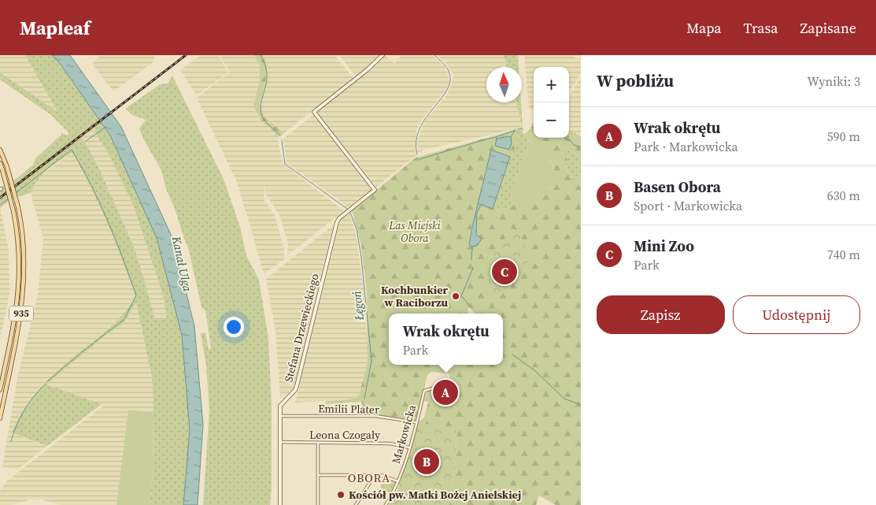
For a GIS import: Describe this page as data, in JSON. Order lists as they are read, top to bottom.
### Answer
{
  "streets": {
    "main road": ["935"],
    "street": [
      "Stefana Drzewieckiego",
      "Emilii Plater",
      "Markowicka",
      "Leona Czogały"
    ]
  },
  "crossings": [
    ["Stefana Drzewieckiego", "Emilii Plater"],
    ["Stefana Drzewieckiego", "Leona Czogały"],
    ["Emilii Plater", "Markowicka"],
    ["Markowicka", "Leona Czogały"]
  ],
  "districts": ["OBORA"],
  "water": ["Kanał Ulga", "Łęgoń"],
  "parks": ["Las Miejski Obora"],
  "places": ["Kochbunkier w Raciborzu", "Kościół pw. Matki Bożej Anielskiej"],
  "north": "top",
  "page": {
    "header": "Mapleaf",
    "nav": ["Mapa", "Trasa", "Zapisane"],
    "heading": ["W pobliżu", "Wyniki: 3"],
    "map_buttons": ["+", "−"],
    "list": [
      {
        "mark": "A",
        "name": "Wrak okrętu",
        "note": "Park · Markowicka",
        "value": "590 m"
      },
      {
        "mark": "B",
        "name": "Basen Obora",
        "note": "Sport · Markowicka",
        "value": "630 m"
      },
      {
        "mark": "C",
        "name": "Mini Zoo",
        "note": "Park",
        "value": "740 m"
      }
    ],
    "pins": ["C", "A", "B"],
    "buttons": ["Zapisz", "Udostępnij"],
    "popup": ["Wrak okrętu", "Park"]
  }
}
